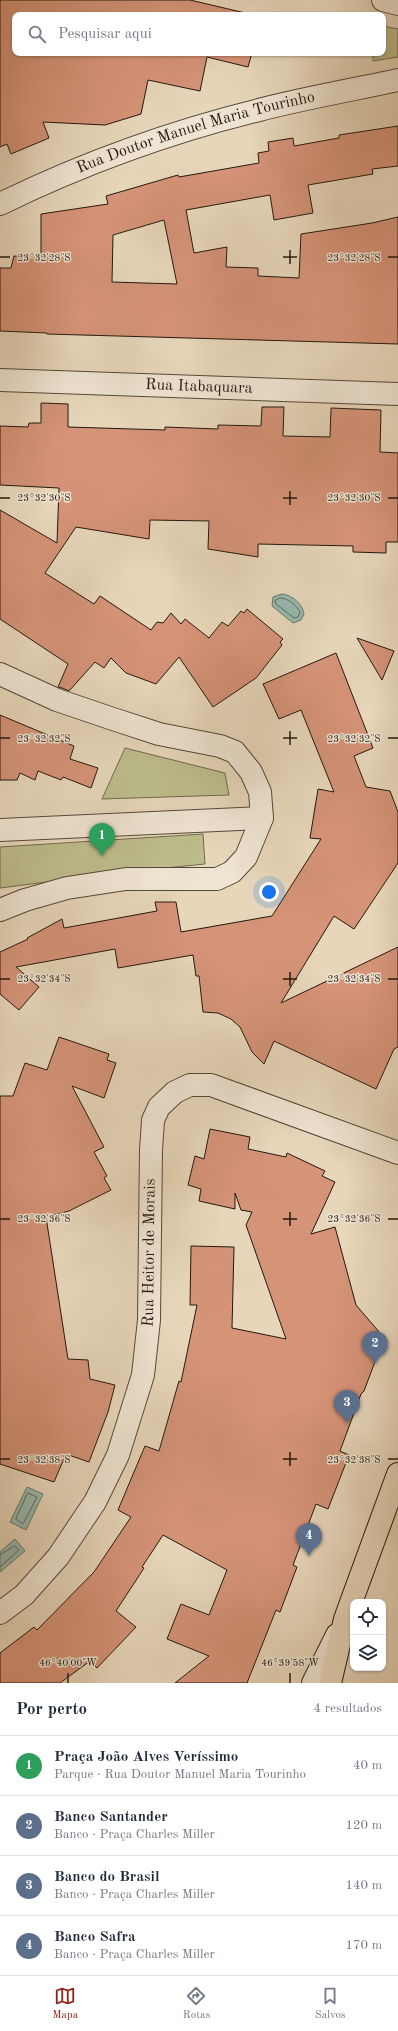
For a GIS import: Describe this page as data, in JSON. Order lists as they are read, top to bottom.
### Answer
{
  "streets": {
    "street": ["Rua Doutor Manuel Maria Tourinho", "Rua Itabaquara", "Rua Heitor de Morais"]
  },
  "page": {
    "search": "Pesquisar aqui",
    "pins": [
      "1",
      "2",
      "3",
      "4"
    ],
    "heading": ["Por perto", "4 resultados"],
    "list": [
      {
        "mark": "1",
        "name": "Praça João Alves Veríssimo",
        "note": "Parque · Rua Doutor Manuel Maria Tourinho",
        "value": "40 m"
      },
      {
        "mark": "2",
        "name": "Banco Santander",
        "note": "Banco · Praça Charles Miller",
        "value": "120 m"
      },
      {
        "mark": "3",
        "name": "Banco do Brasil",
        "note": "Banco · Praça Charles Miller",
        "value": "140 m"
      },
      {
        "mark": "4",
        "name": "Banco Safra",
        "note": "Banco · Praça Charles Miller",
        "value": "170 m"
      }
    ],
    "nav": ["Mapa", "Rotas", "Salvos"]
  },
  "coordinates": [
    "23°32'28\"S",
    "23°32'30\"S",
    "23°32'32\"S",
    "23°32'34\"S",
    "23°32'36\"S",
    "23°32'38\"S",
    "46°40'00\"W",
    "46°39'58\"W"
  ]
}
